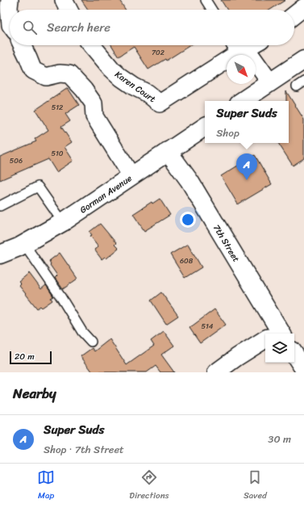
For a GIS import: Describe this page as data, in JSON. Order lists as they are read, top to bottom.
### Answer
{
  "streets": {
    "main road": ["Gorman Avenue", "7th Street"],
    "street": ["Karen Court"]
  },
  "crossings": [
    ["Gorman Avenue", "7th Street"]
  ],
  "house_numbers": [
    "702",
    "512",
    "510",
    "506",
    "608",
    "514"
  ],
  "scale_bar": "20 m",
  "north": "bottom right",
  "page": {
    "search": "Search here",
    "popup": ["Super Suds", "Shop"],
    "pins": "A",
    "scale": "20 m",
    "heading": "Nearby",
    "list": [
      {
        "mark": "A",
        "name": "Super Suds",
        "note": "Shop · 7th Street",
        "value": "30 m"
      }
    ],
    "nav": ["Map", "Directions", "Saved"]
  }
}
